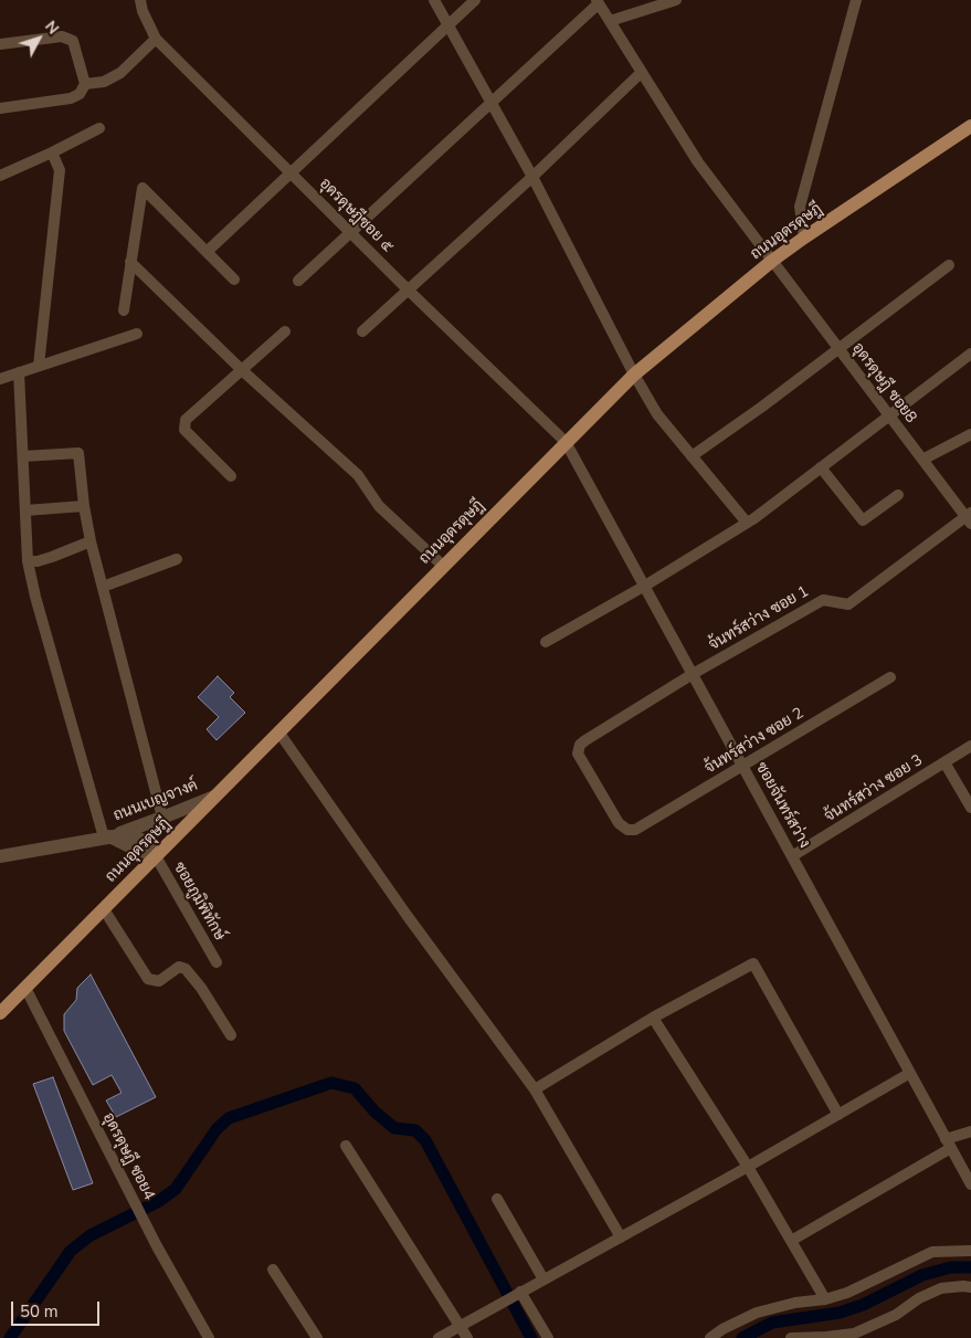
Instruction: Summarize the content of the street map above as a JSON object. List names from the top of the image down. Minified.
{"streets":{"main road":["ถนนอุดรดุษฎี"],"street":["อุดรดุษฎีซอย ๕","อุดรดุษฎี ซอย8","จ้นทร์สว่าง ซอย 1","จ้นทร์สว่าง ซอย 2","จ้นทร์สว่าง ซอย 3","ถนนเบญจางค์","ซอยจันทร์สว่าง","ซอยภูมิพิทักษ์","อุดรดุษฎี ซอย4"]},"crossings":[["อุดรดุษฎีซอย ๕","ถนนอุดรดุษฎี"],["อุดรดุษฎีซอย ๕","ซอยจันทร์สว่าง"],["ถนนอุดรดุษฎี","อุดรดุษฎี ซอย8"],["ถนนอุดรดุษฎี","ถนนเบญจางค์"],["ถนนอุดรดุษฎี","ซอยจันทร์สว่าง"],["ถนนอุดรดุษฎี","ซอยภูมิพิทักษ์"],["ถนนอุดรดุษฎี","อุดรดุษฎี ซอย4"],["อุดรดุษฎี ซอย8","จ้นทร์สว่าง ซอย 1"],["จ้นทร์สว่าง ซอย 1","จ้นทร์สว่าง ซอย 2"],["จ้นทร์สว่าง ซอย 1","ซอยจันทร์สว่าง"],["จ้นทร์สว่าง ซอย 2","ซอยจันทร์สว่าง"],["จ้นทร์สว่าง ซอย 3","ซอยจันทร์สว่าง"],["ถนนเบญจางค์","ซอยภูมิพิทักษ์"]],"scale_bar":"50 m","north":"top right"}
